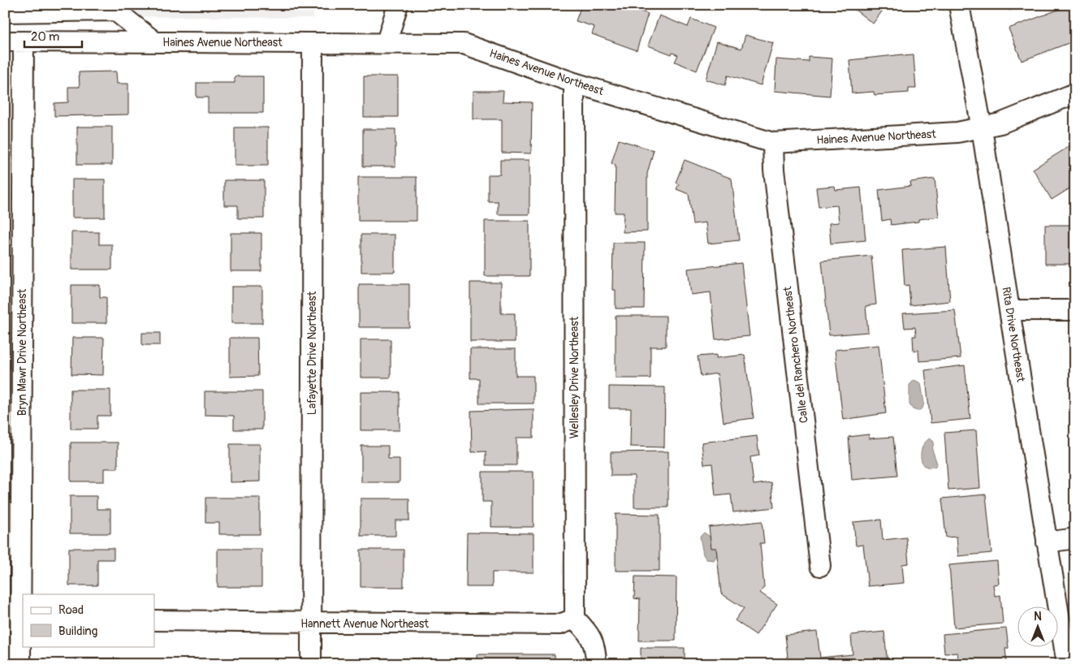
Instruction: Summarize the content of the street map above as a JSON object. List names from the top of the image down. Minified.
{"streets":{"street":["Haines Avenue Northeast","Rita Drive Northeast","Bryn Mawr Drive Northeast","Lafayette Drive Northeast","Calle del Ranchero Northeast","Wellesley Drive Northeast","Hannett Avenue Northeast"]},"crossings":[["Haines Avenue Northeast","Rita Drive Northeast"],["Haines Avenue Northeast","Bryn Mawr Drive Northeast"],["Haines Avenue Northeast","Lafayette Drive Northeast"],["Haines Avenue Northeast","Calle del Ranchero Northeast"],["Haines Avenue Northeast","Wellesley Drive Northeast"],["Lafayette Drive Northeast","Hannett Avenue Northeast"],["Wellesley Drive Northeast","Hannett Avenue Northeast"]],"legend":["Road","Building"],"scale_bar":"20 m","north":"top"}
